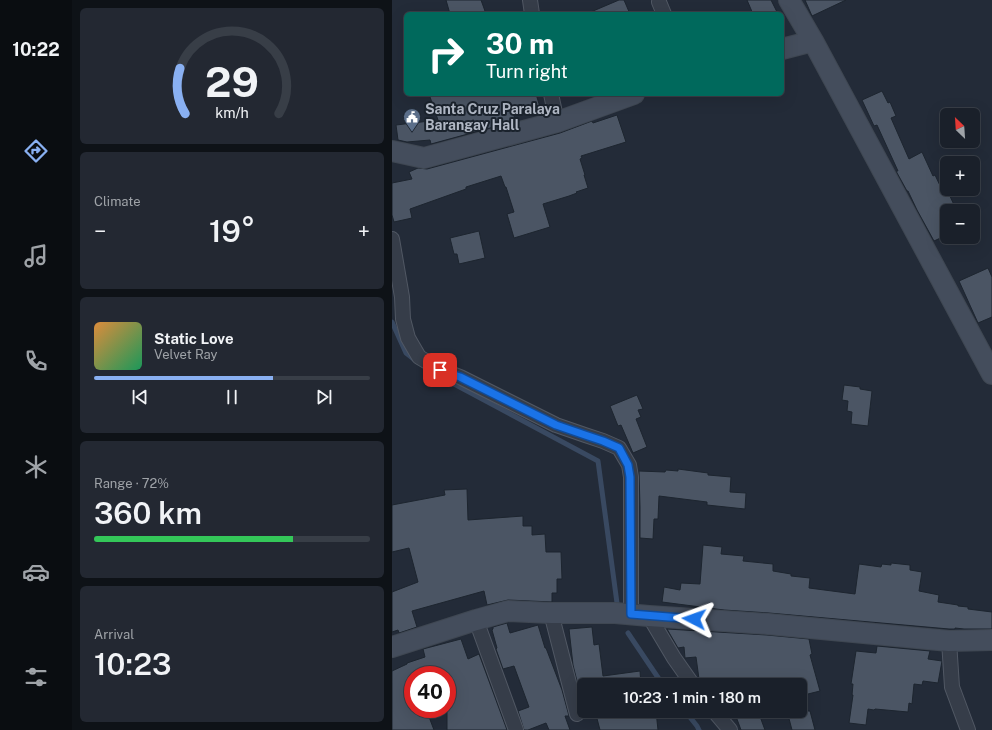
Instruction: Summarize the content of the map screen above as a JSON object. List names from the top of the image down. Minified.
{"places":{"public building":["Santa Cruz Paralaya Barangay Hall"]},"north":"top left","page":{"tabs":"10:22","turn":["30 m","Turn right"],"map_buttons":["+","−"],"tile":["Climate",["Range · 72%","360 km"],["Arrival","10:23"]],"heat":["−","19°","+"],"song":["Static Love","Velvet Ray"],"limit":"40","trip":"10:23 · 1 min · 180 m","gauge":["29","km/h"]}}
